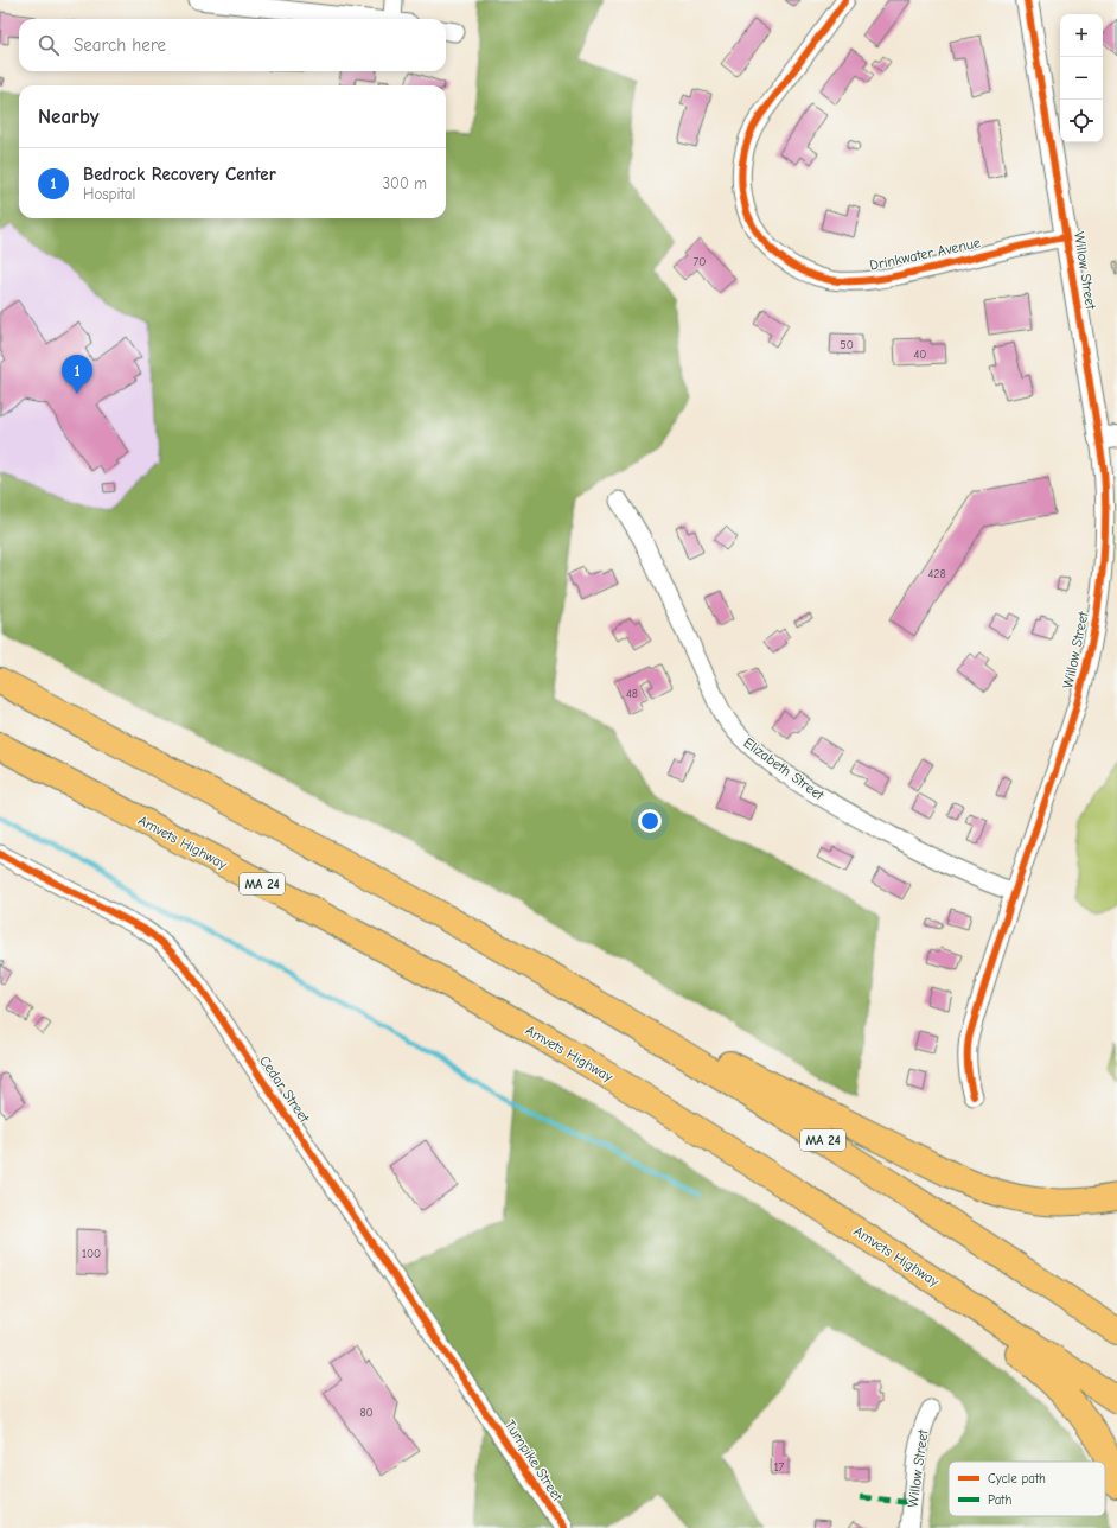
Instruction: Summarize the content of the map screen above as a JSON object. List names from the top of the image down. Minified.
{"streets":{"highway":["Amvets Highway","MA 24"],"street":["Drinkwater Avenue","Willow Street","Elizabeth Street","Cedar Street","Turnpike Street"]},"crossings":[["Drinkwater Avenue","Willow Street"],["Willow Street","Elizabeth Street"],["Cedar Street","Turnpike Street"]],"house_numbers":["70","50","40","428","48","100","80","17"],"legend":["Cycle path","Path"],"page":{"map_buttons":["+","−"],"search":"Search here","heading":"Nearby","list":[{"mark":"1","name":"Bedrock Recovery Center","note":"Hospital","value":"300 m"}],"pins":"1"}}
